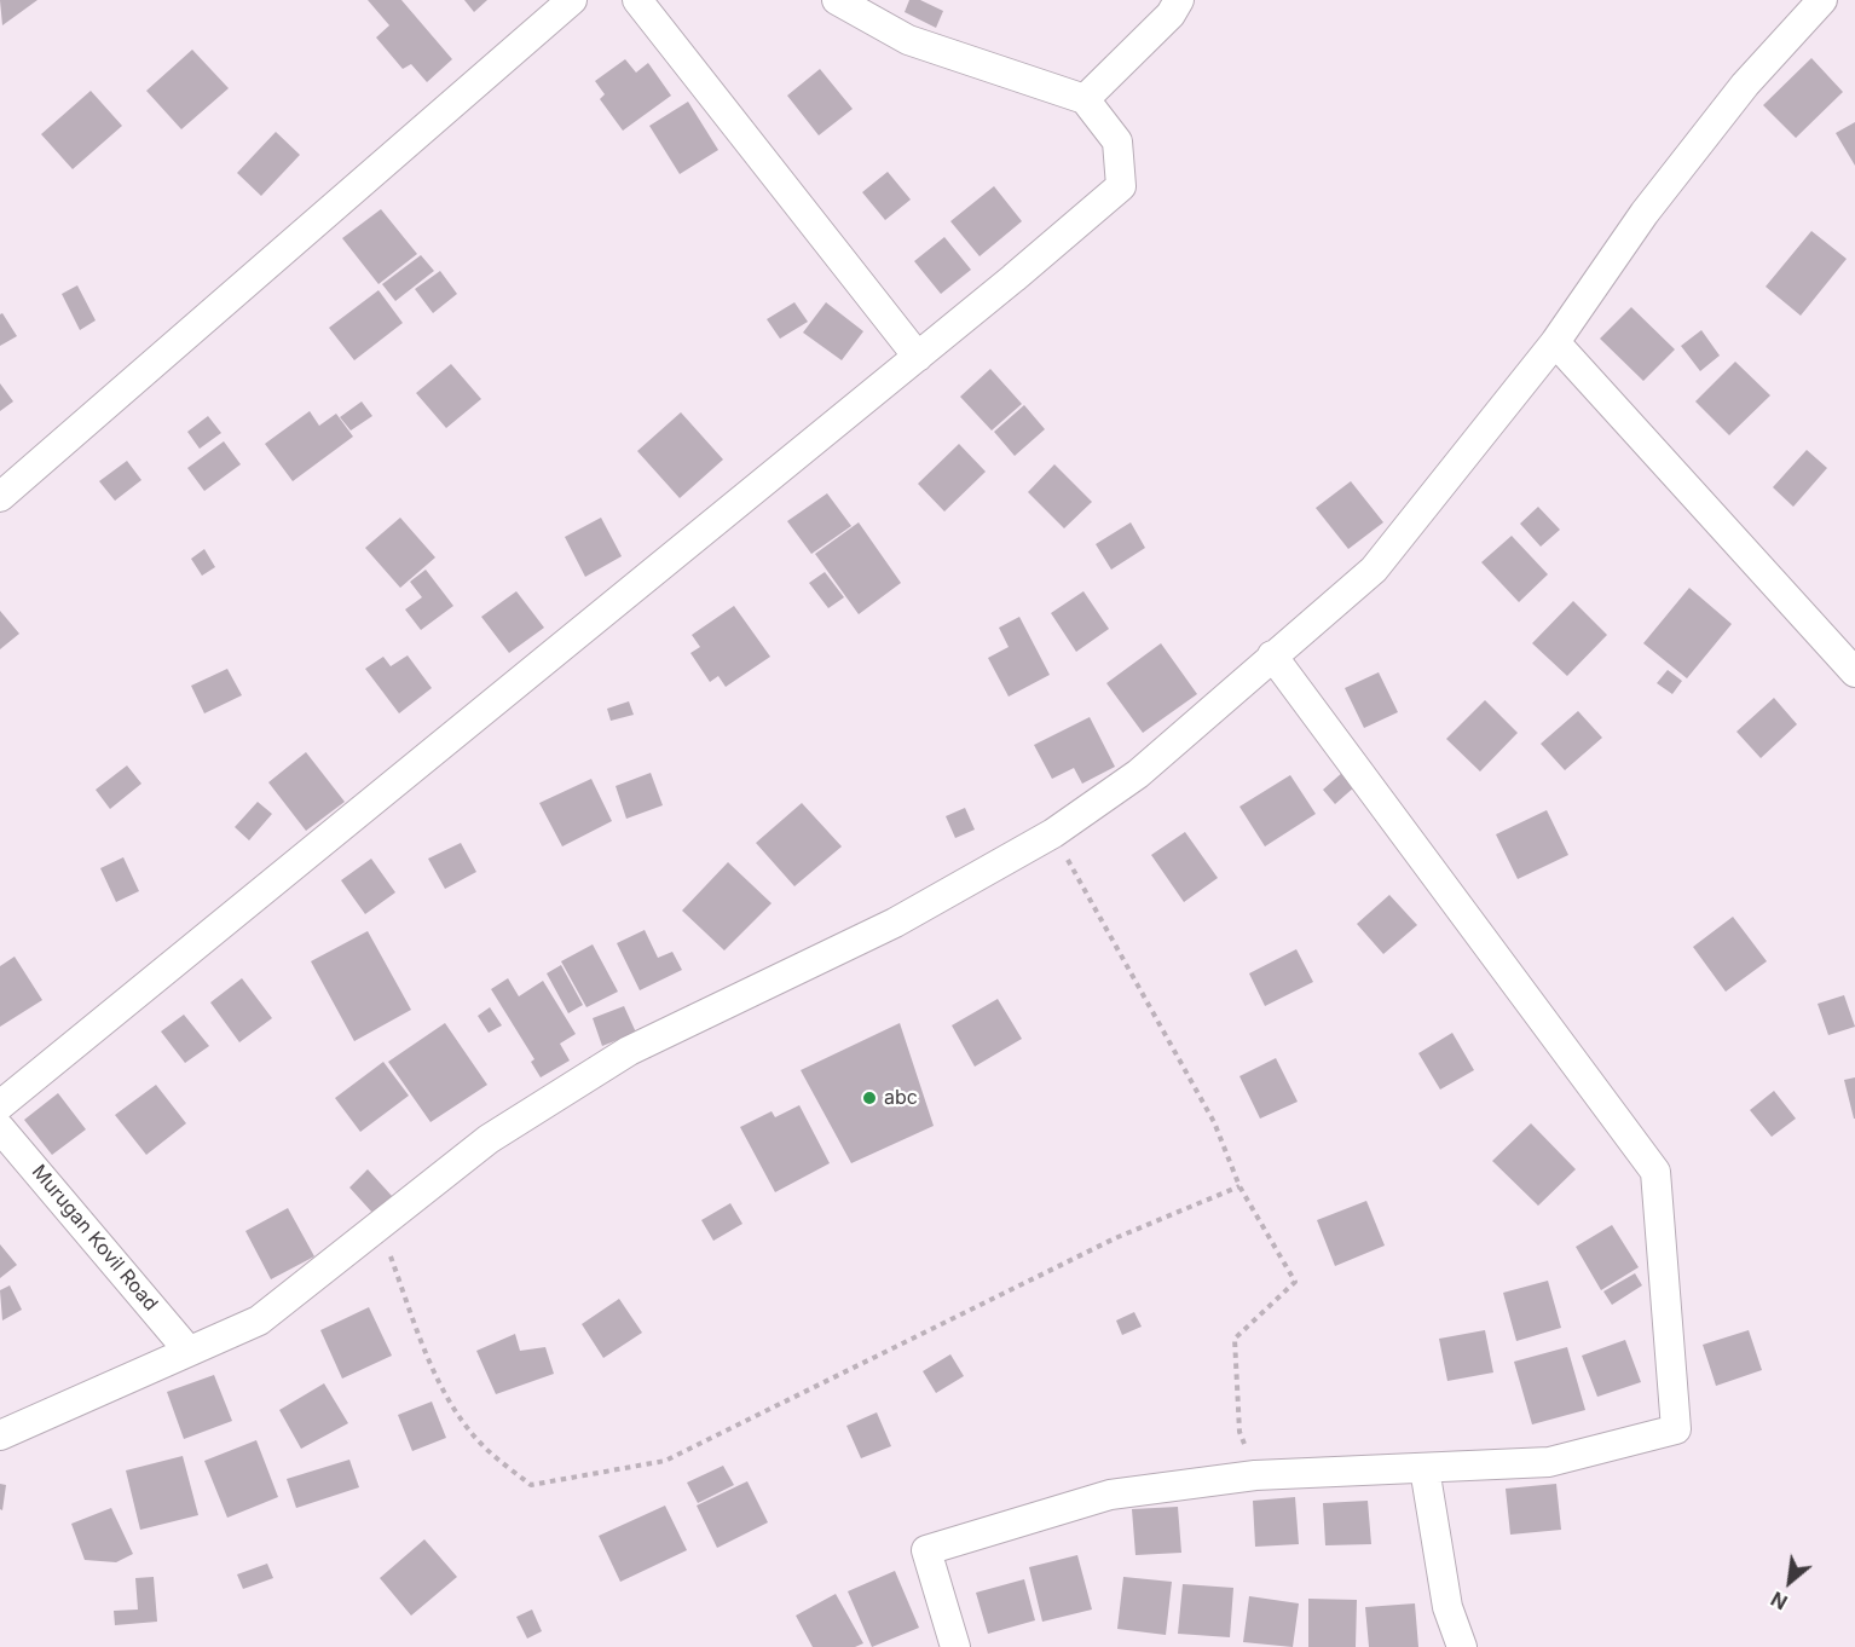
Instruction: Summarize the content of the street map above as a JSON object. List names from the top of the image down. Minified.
{"streets":{"street":["Murugan Kovil Road"]},"places":["abc"],"north":"bottom left"}
